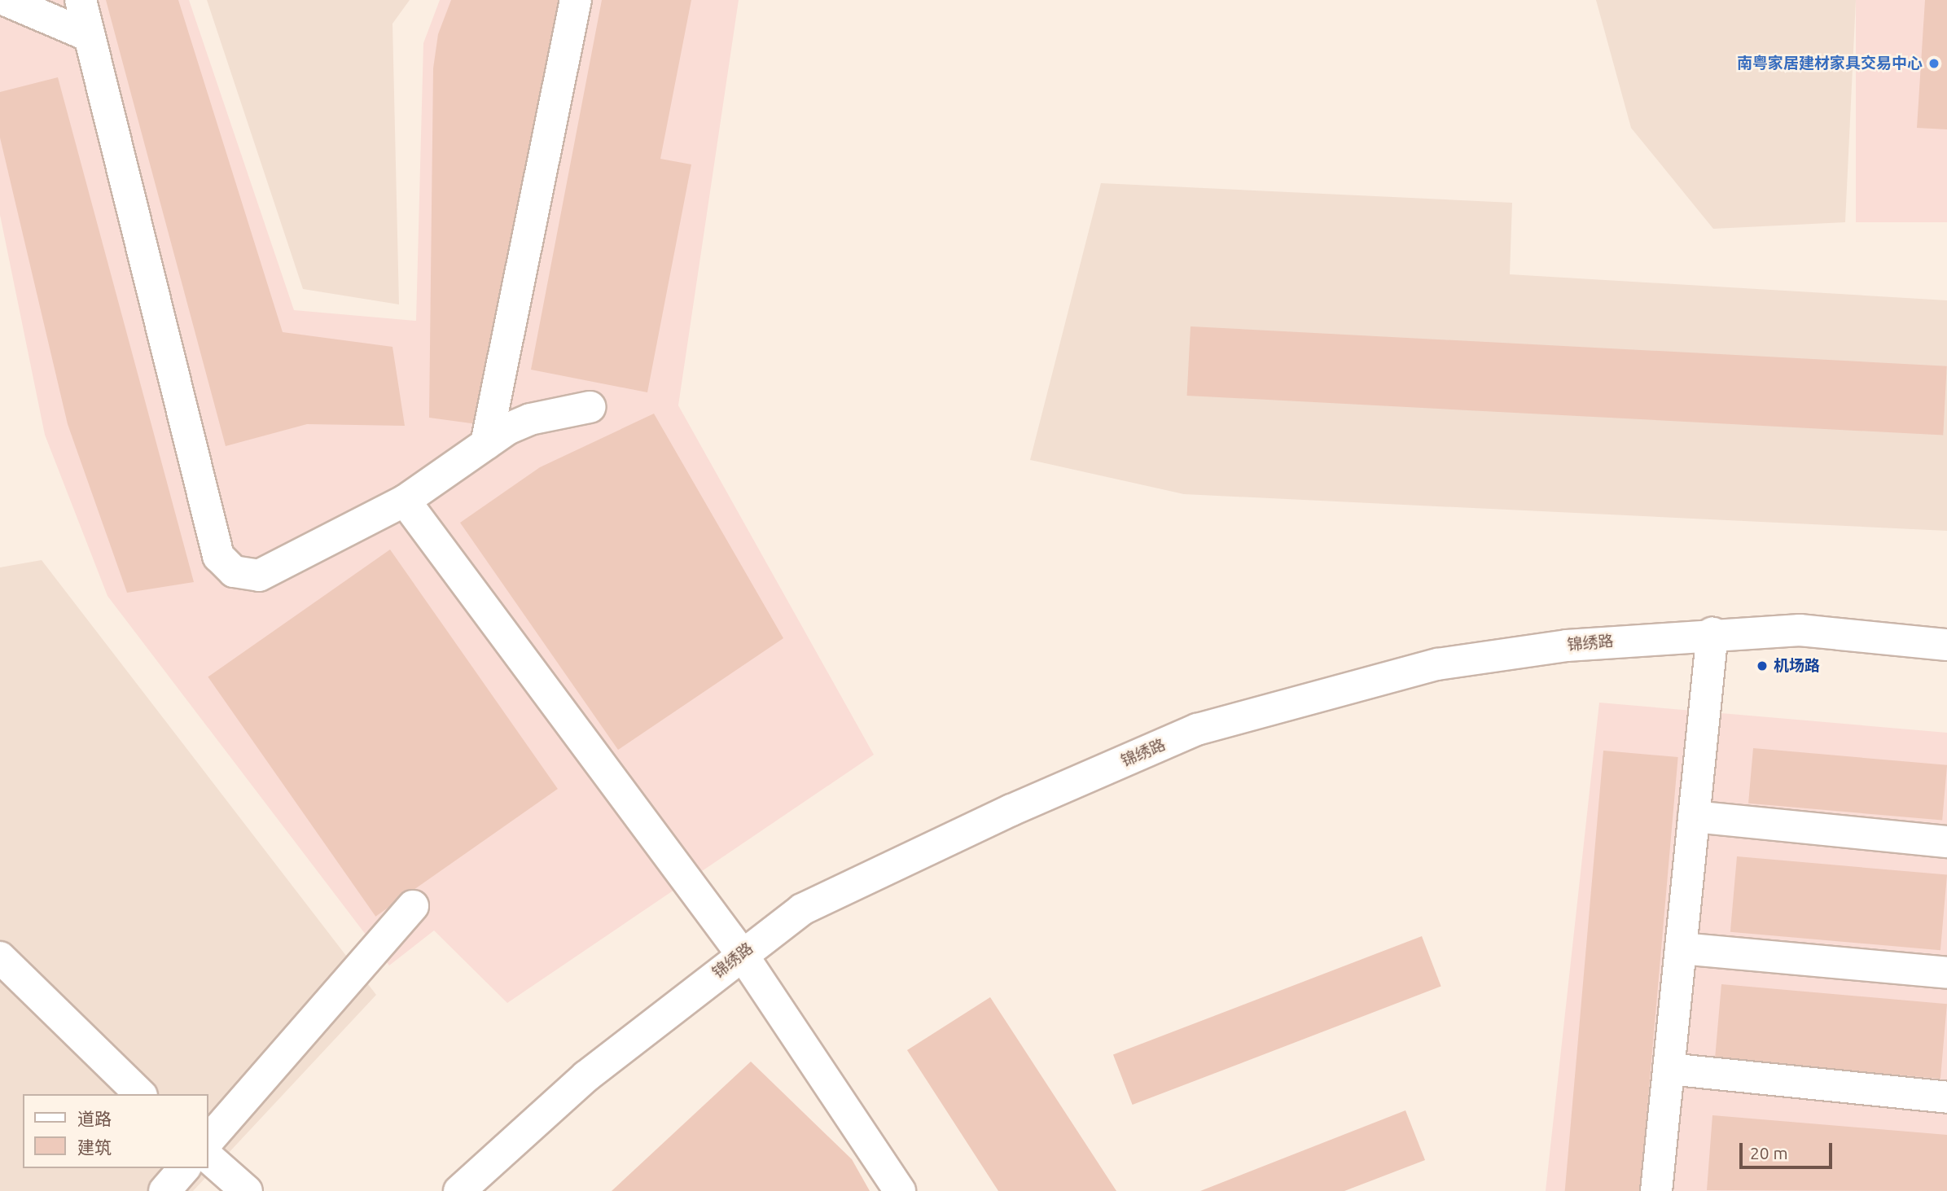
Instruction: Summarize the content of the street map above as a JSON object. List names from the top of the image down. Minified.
{"streets":{"street":["锦绣路"]},"places":["南粤家居建材家具交易中心","机场路"],"legend":["道路","建筑"],"scale_bar":"20 m"}
